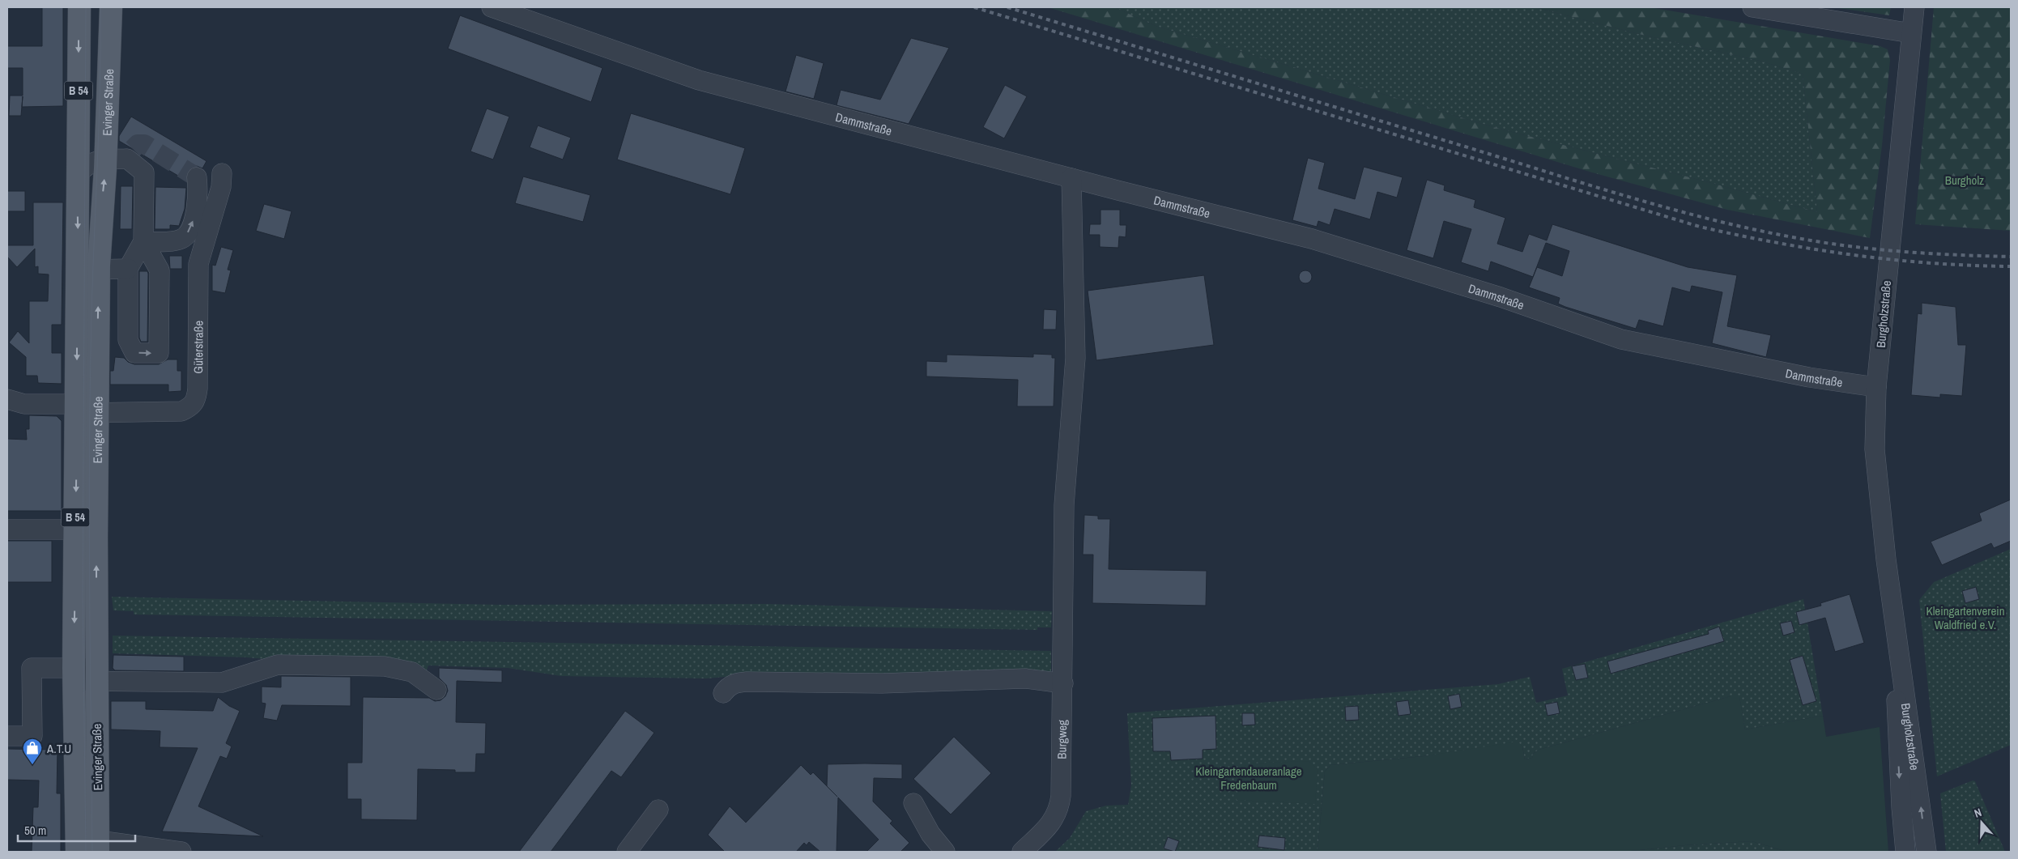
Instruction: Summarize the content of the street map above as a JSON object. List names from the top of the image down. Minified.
{"streets":{"main road":["B 54","Evinger Straße"],"street":["Dammstraße","Burgholzstraße","Güterstraße","Burgweg"]},"crossings":[["Evinger Straße","Güterstraße"],["Dammstraße","Burgholzstraße"],["Dammstraße","Burgweg"]],"parks":["Burgholz","Kleingartenverein Waldfried e.V.","Kleingartendaueranlage Fredenbaum"],"places":{"shop":["A.T.U"]},"scale_bar":"50 m","north":"top"}
